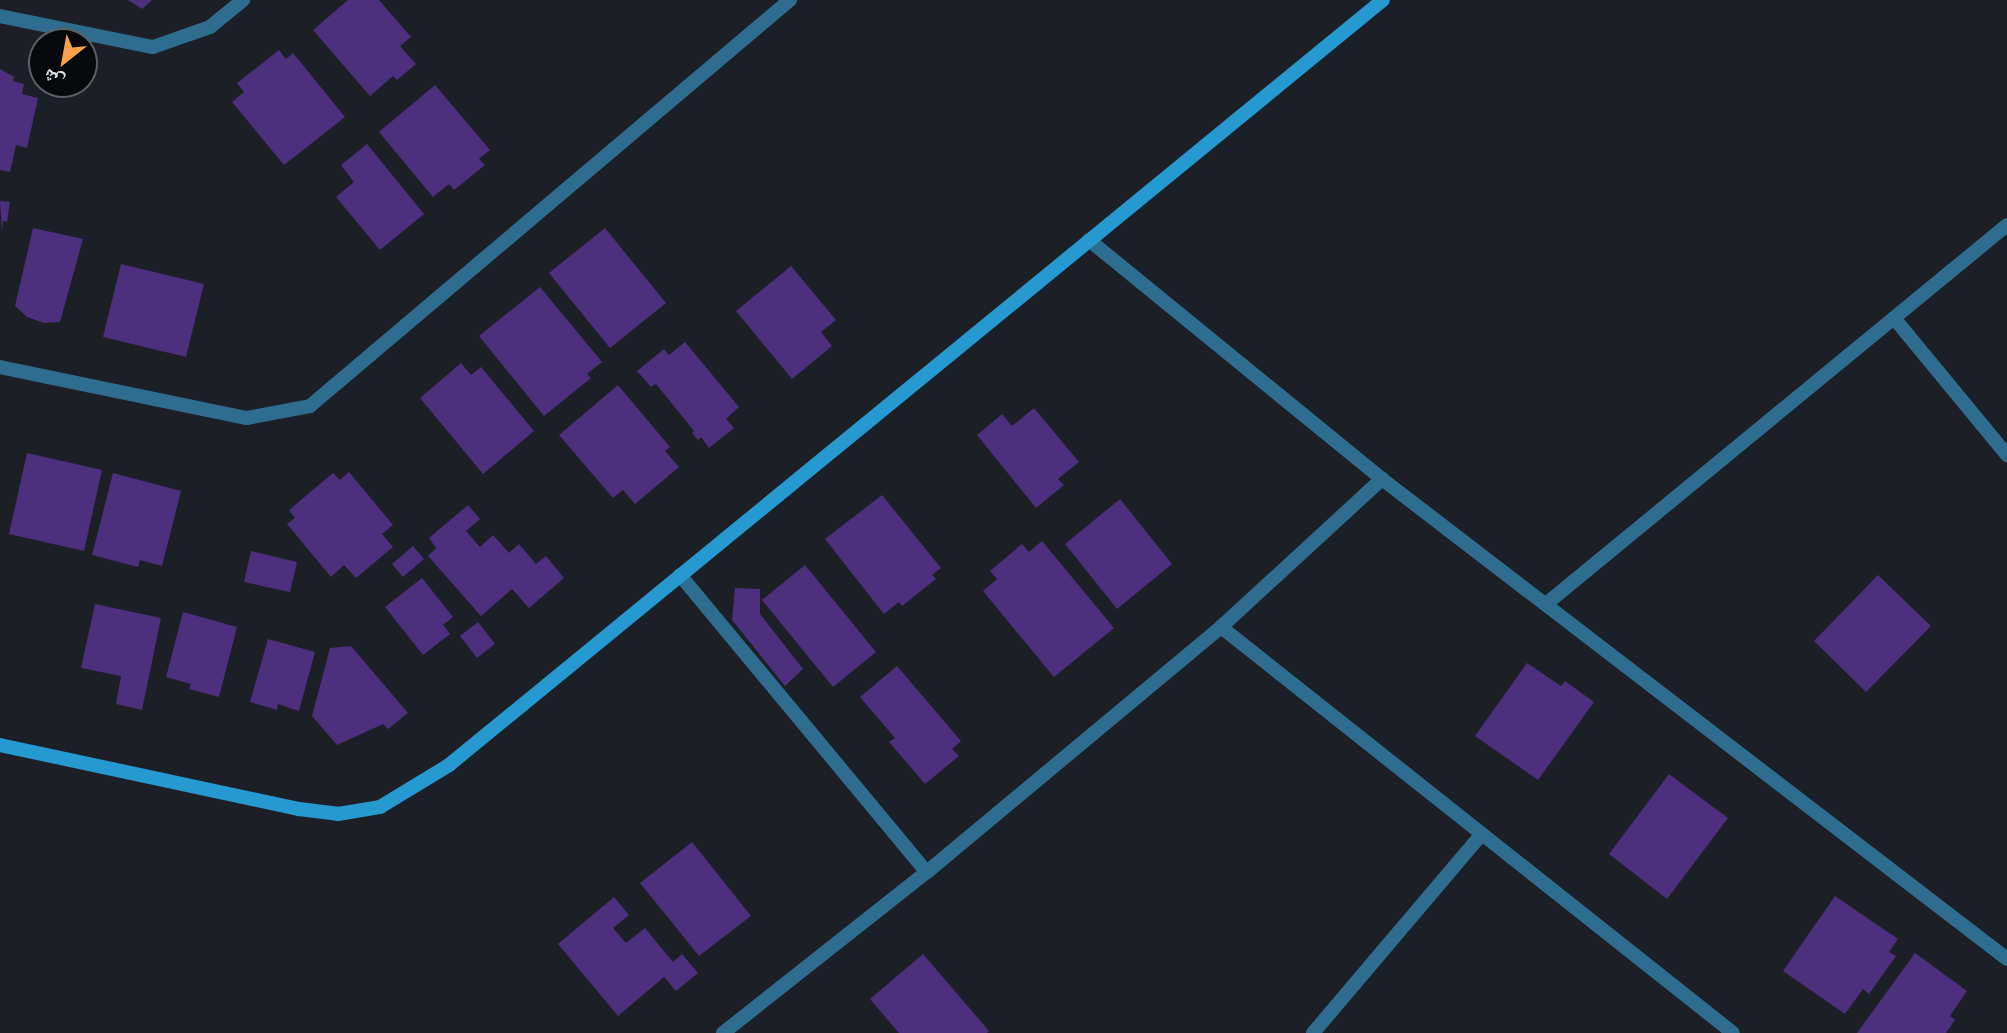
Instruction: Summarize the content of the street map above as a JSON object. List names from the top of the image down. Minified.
{"north":"bottom left"}
